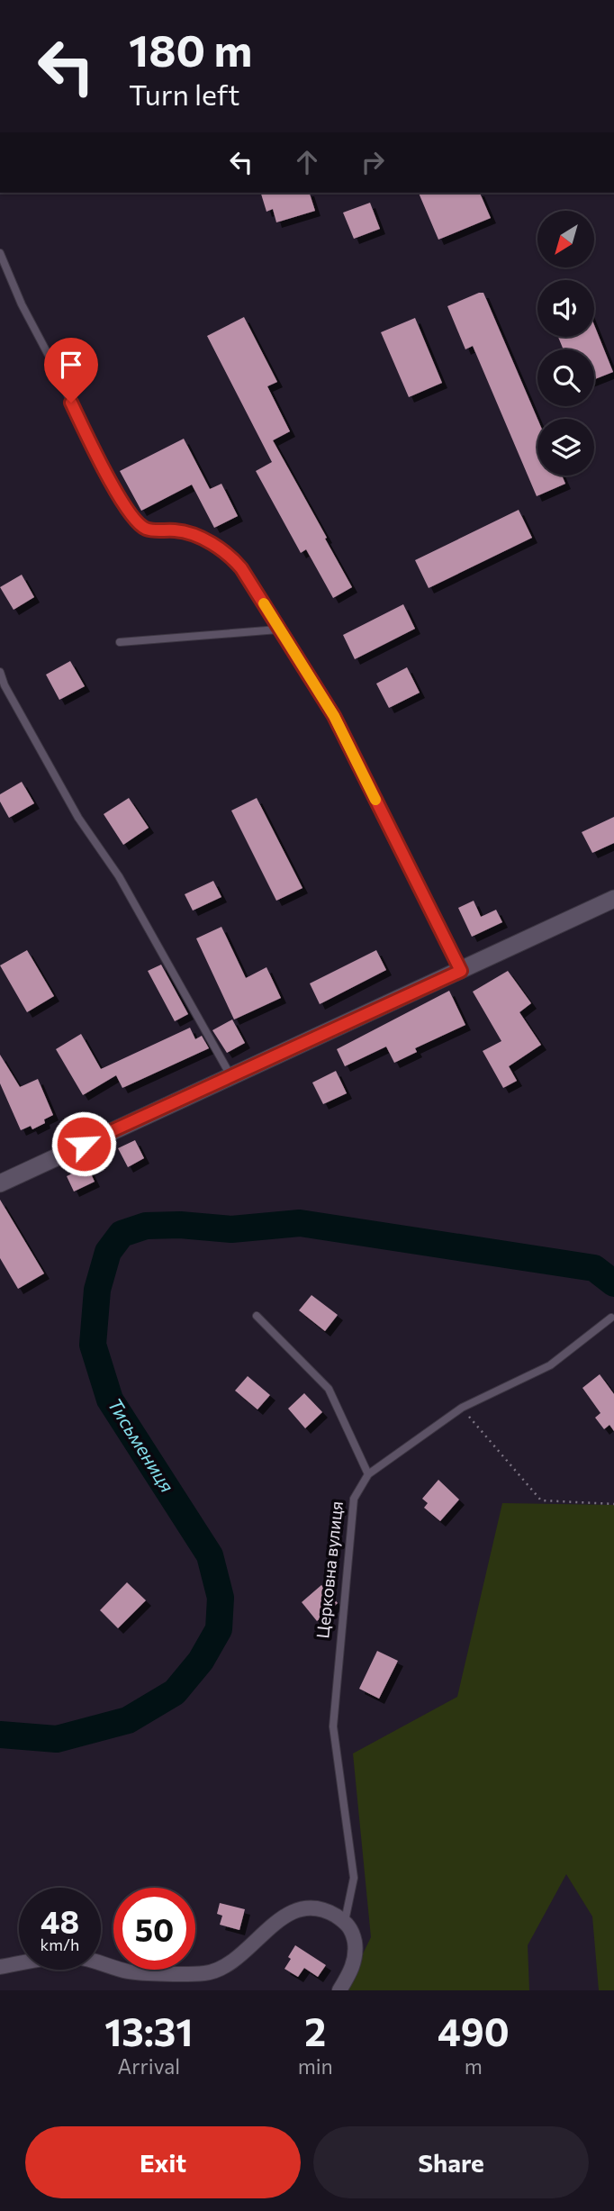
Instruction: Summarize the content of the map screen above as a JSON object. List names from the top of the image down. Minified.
{"streets":{"lane":["Церковна вулиця"]},"water":["Тисьмениця"],"north":"bottom left","page":{"turn":["180 m","Turn left"],"speed":"48 km/h","limit":"50","eta":["13:31","Arrival","2","min","490","m"],"buttons":["Exit","Share"]}}
